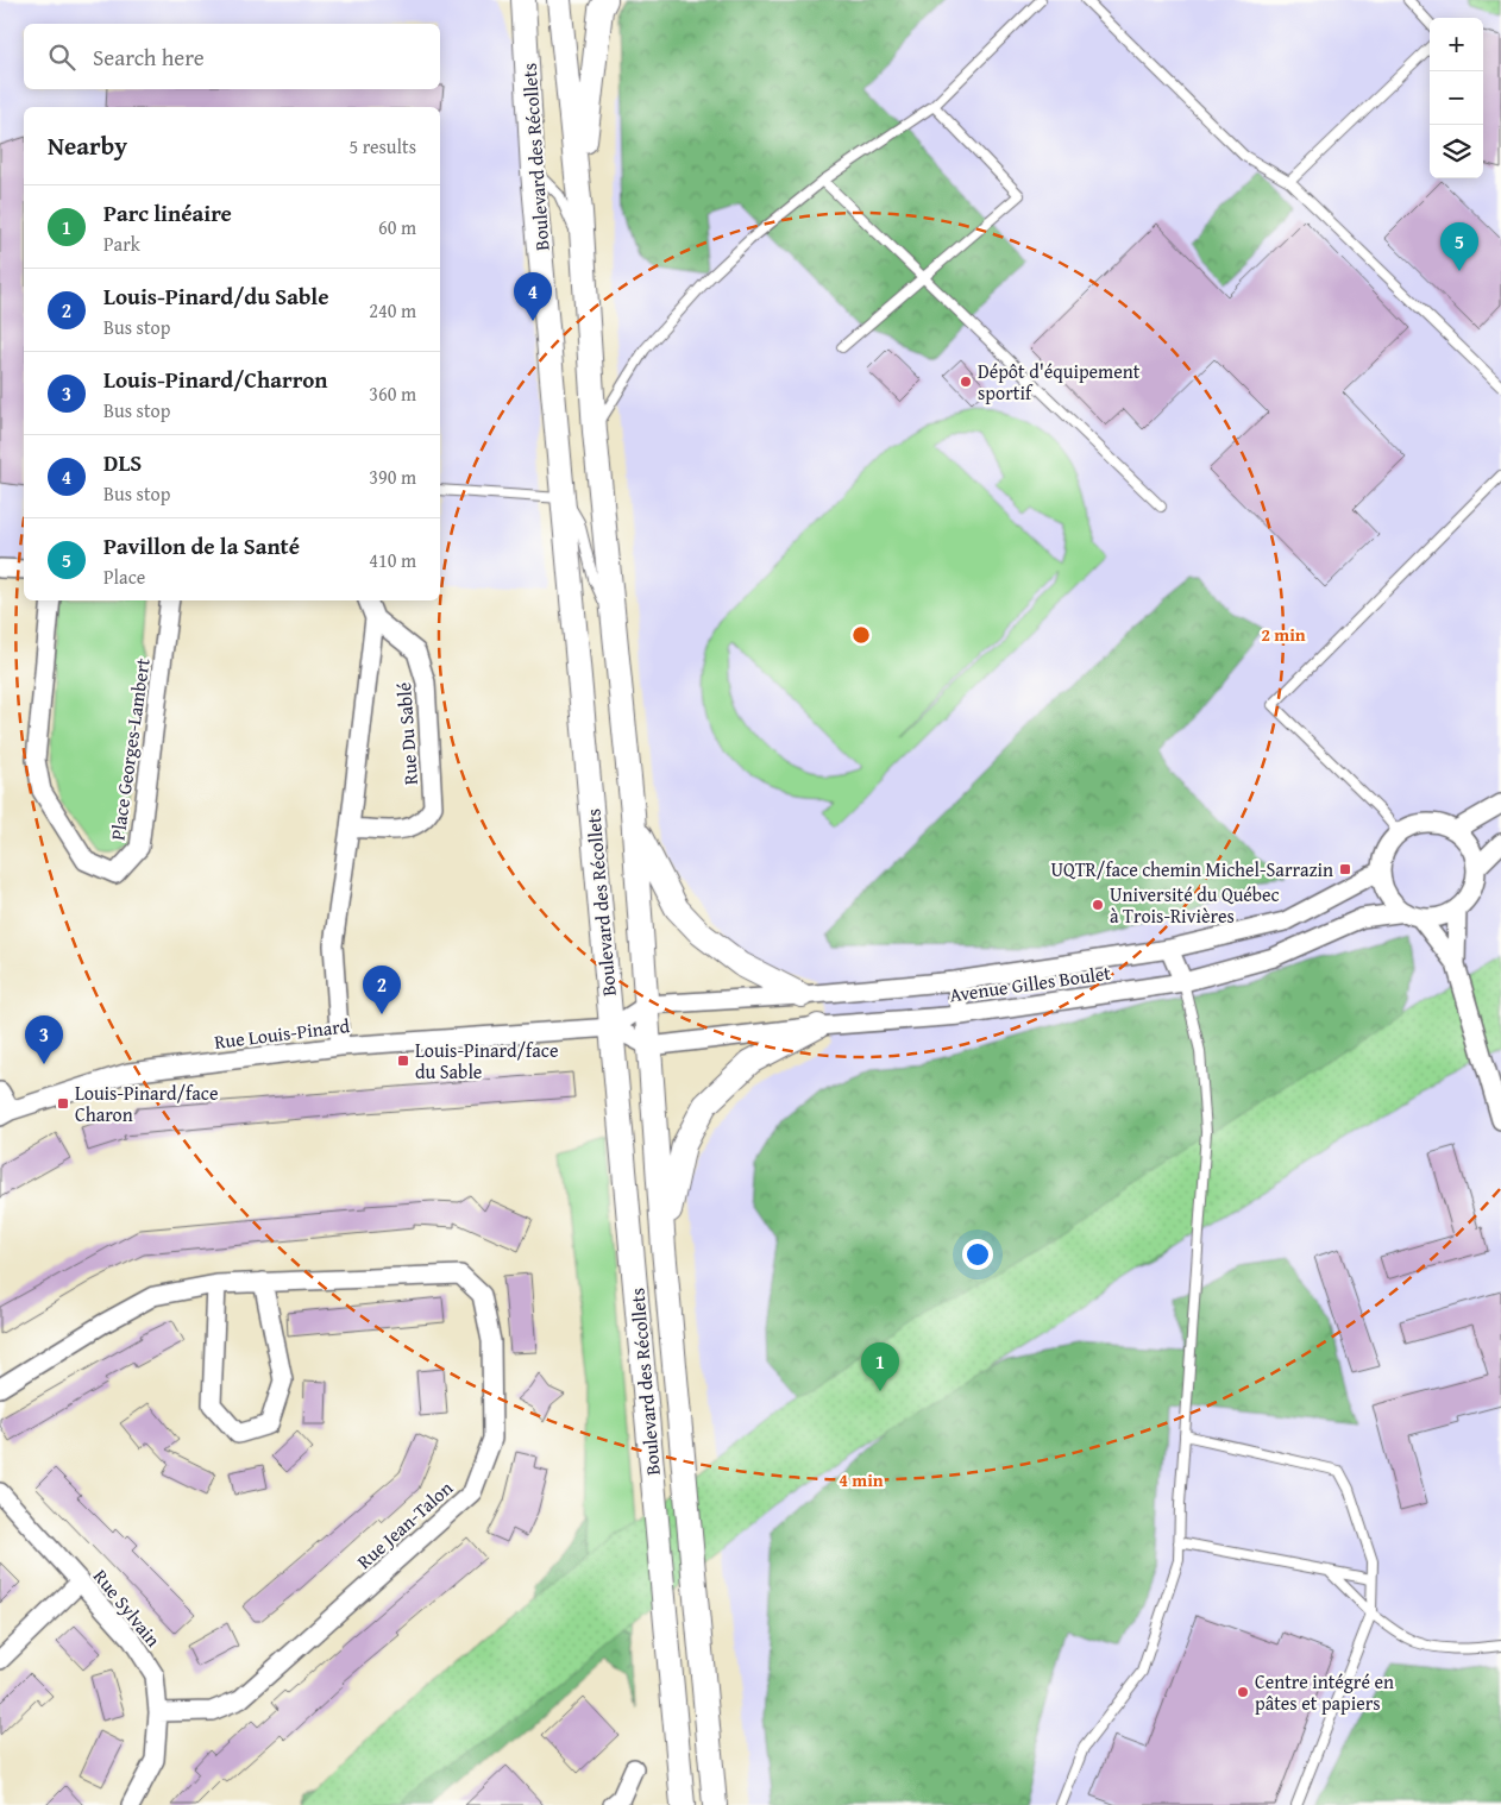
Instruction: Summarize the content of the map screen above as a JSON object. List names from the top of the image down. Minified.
{"streets":{"main road":["Boulevard des Récollets"],"street":["Rue Du Sablé","Place Georges-Lambert","Avenue Gilles Boulet","Rue Louis-Pinard","Rue Jean-Talon","Rue Sylvain"]},"crossings":[["Boulevard des Récollets","Avenue Gilles Boulet"],["Boulevard des Récollets","Rue Louis-Pinard"],["Rue Du Sablé","Rue Louis-Pinard"],["Avenue Gilles Boulet","Rue Louis-Pinard"],["Rue Jean-Talon","Rue Sylvain"]],"places":{"other":["Dépôt d'équipement sportif","Université du Québec à Trois-Rivières","Centre intégré en pâtes et papiers"],"transit":["UQTR/face chemin Michel-Sarrazin","Louis-Pinard/face du Sable","Louis-Pinard/face Charon"]},"page":{"map_buttons":["+","−"],"search":"Search here","heading":["Nearby","5 results"],"list":[{"mark":"1","name":"Parc linéaire","note":"Park","value":"60 m"},{"mark":"2","name":"Louis-Pinard/du Sable","note":"Bus stop","value":"240 m"},{"mark":"3","name":"Louis-Pinard/Charron","note":"Bus stop","value":"360 m"},{"mark":"4","name":"DLS","note":"Bus stop","value":"390 m"},{"mark":"5","name":"Pavillon de la Santé","note":"Place","value":"410 m"}],"pins":["5","4","2","3","1"]},"rings":["2 min","4 min"]}
